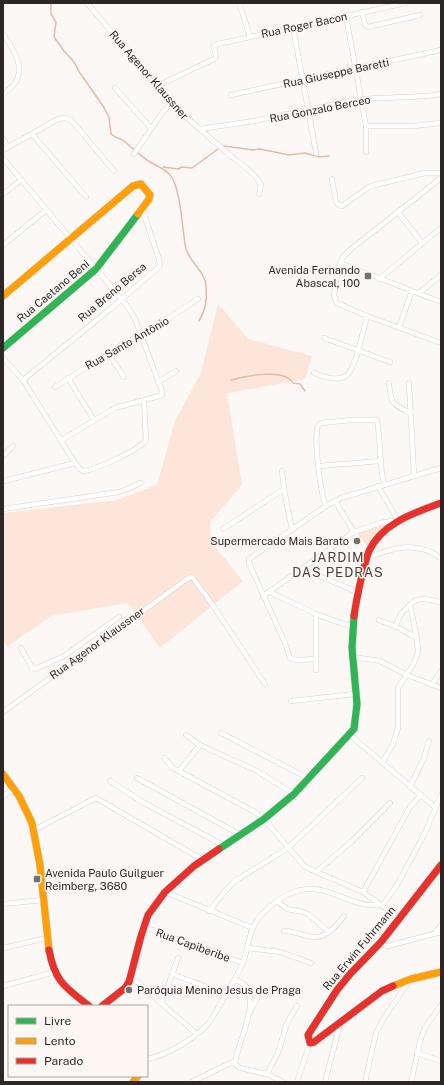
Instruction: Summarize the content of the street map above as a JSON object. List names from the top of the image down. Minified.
{"streets":{"main road":["Rua Caetano Beni","Rua Erwin Fuhrmann"],"street":["Rua Roger Bacon","Rua Giuseppe Baretti","Rua Agenor Klaussner","Rua Gonzalo Berceo","Rua Breno Bersa","Rua Santo Antônio","Rua Capiberibe"]},"crossings":[["Rua Roger Bacon","Rua Agenor Klaussner"],["Rua Agenor Klaussner","Rua Gonzalo Berceo"],["Rua Caetano Beni","Rua Breno Bersa"]],"districts":["JARDIM DAS PEDRAS"],"places":{"transit":["Avenida Fernando Abascal, 100","Avenida Paulo Guilguer Reimberg, 3680"],"other":["Supermercado Mais Barato","Paróquia Menino Jesus de Praga"]},"legend":["Livre","Lento","Parado"]}
